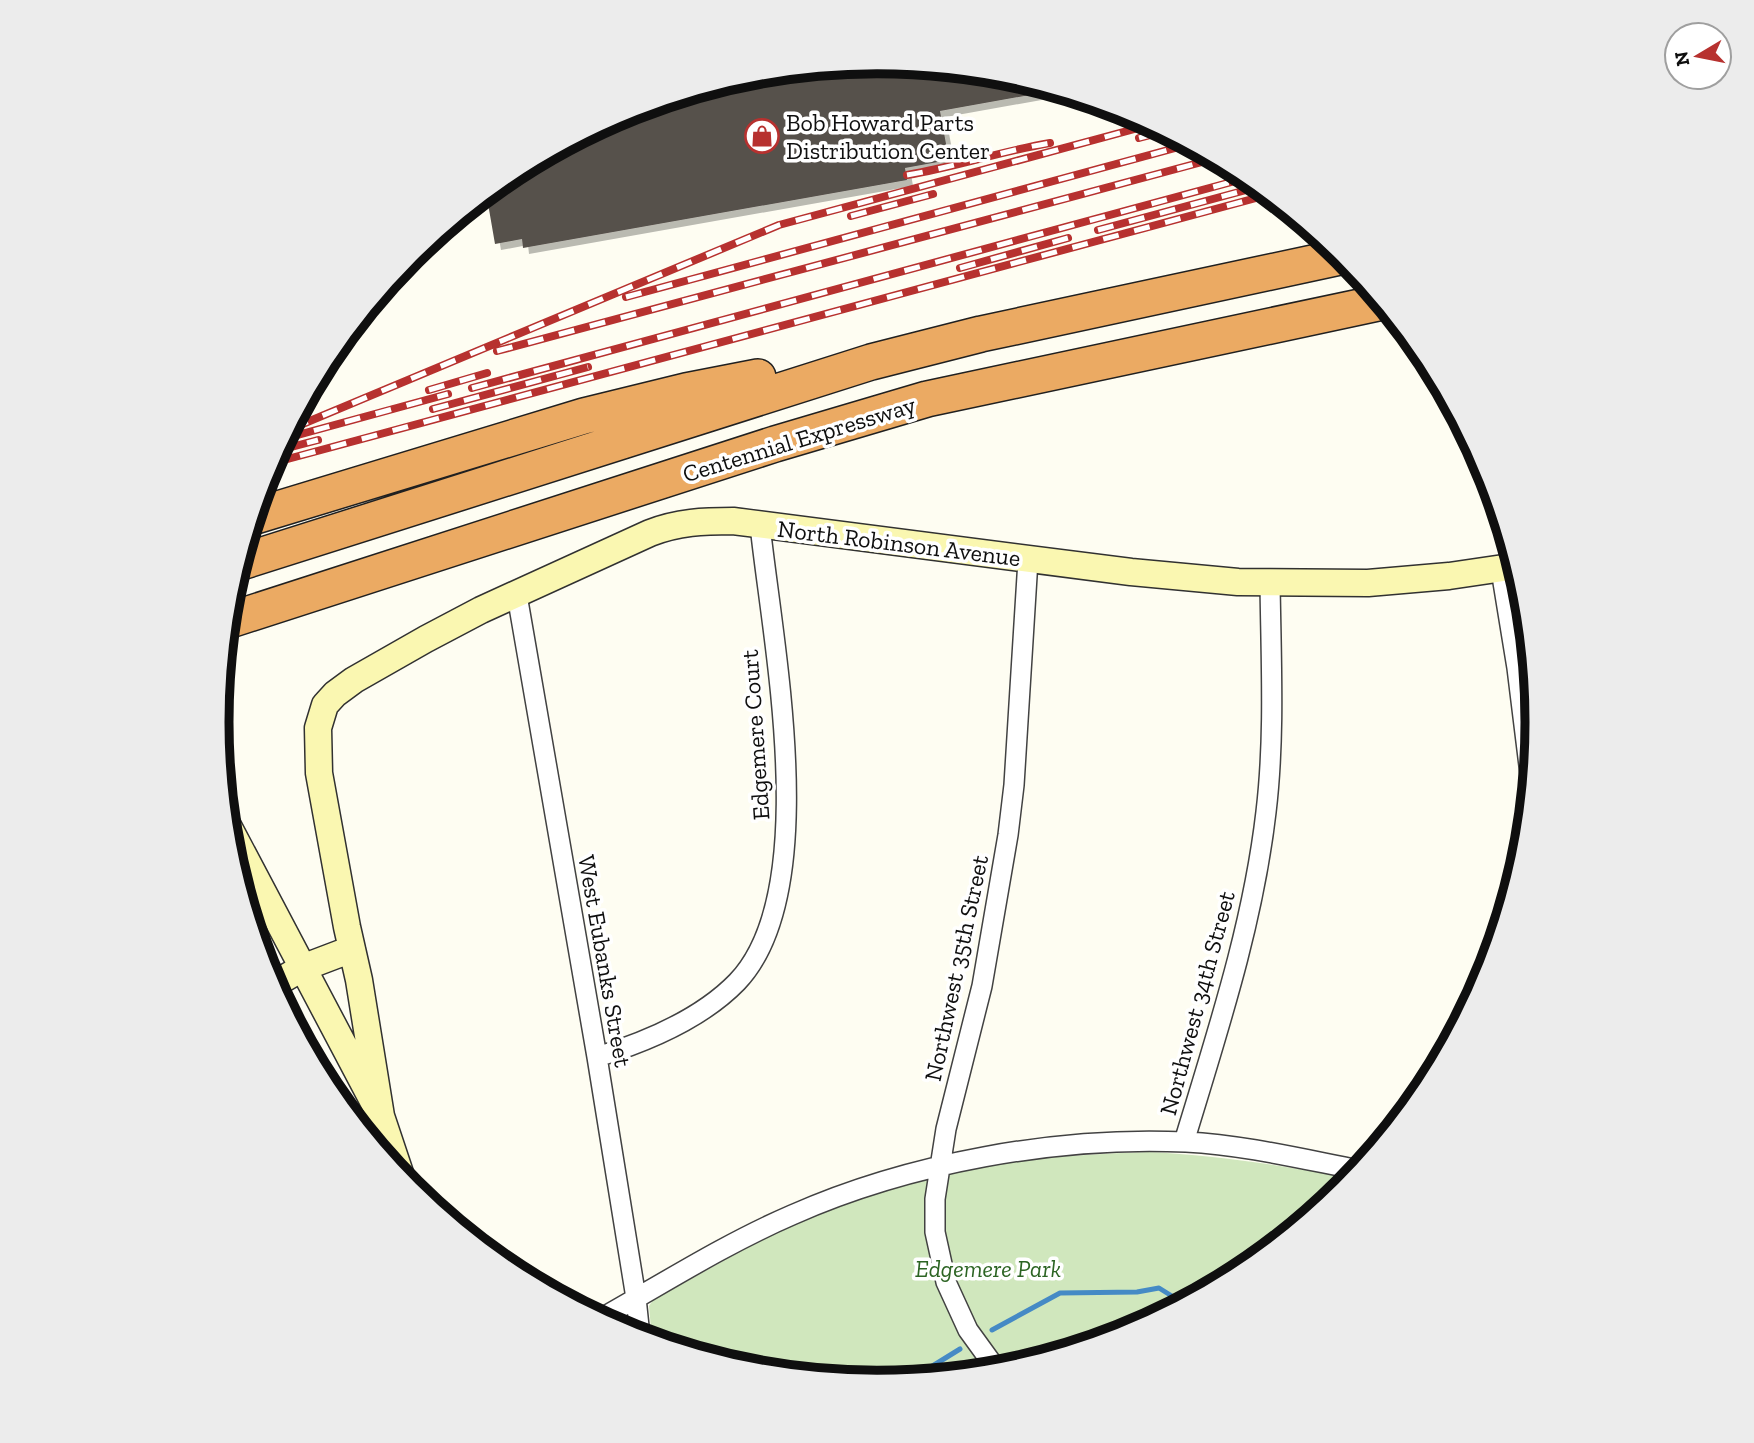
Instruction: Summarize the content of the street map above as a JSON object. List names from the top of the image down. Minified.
{"streets":{"highway":["Centennial Expressway"],"street":["North Robinson Avenue","Edgemere Court","West Eubanks Street","Northwest 35th Street","Northwest 34th Street"]},"crossings":[["North Robinson Avenue","Edgemere Court"],["North Robinson Avenue","West Eubanks Street"],["North Robinson Avenue","Northwest 35th Street"],["North Robinson Avenue","Northwest 34th Street"],["Edgemere Court","West Eubanks Street"]],"parks":["Edgemere Park"],"places":{"shop":["Bob Howard Parts Distribution Center"]},"north":"left"}
